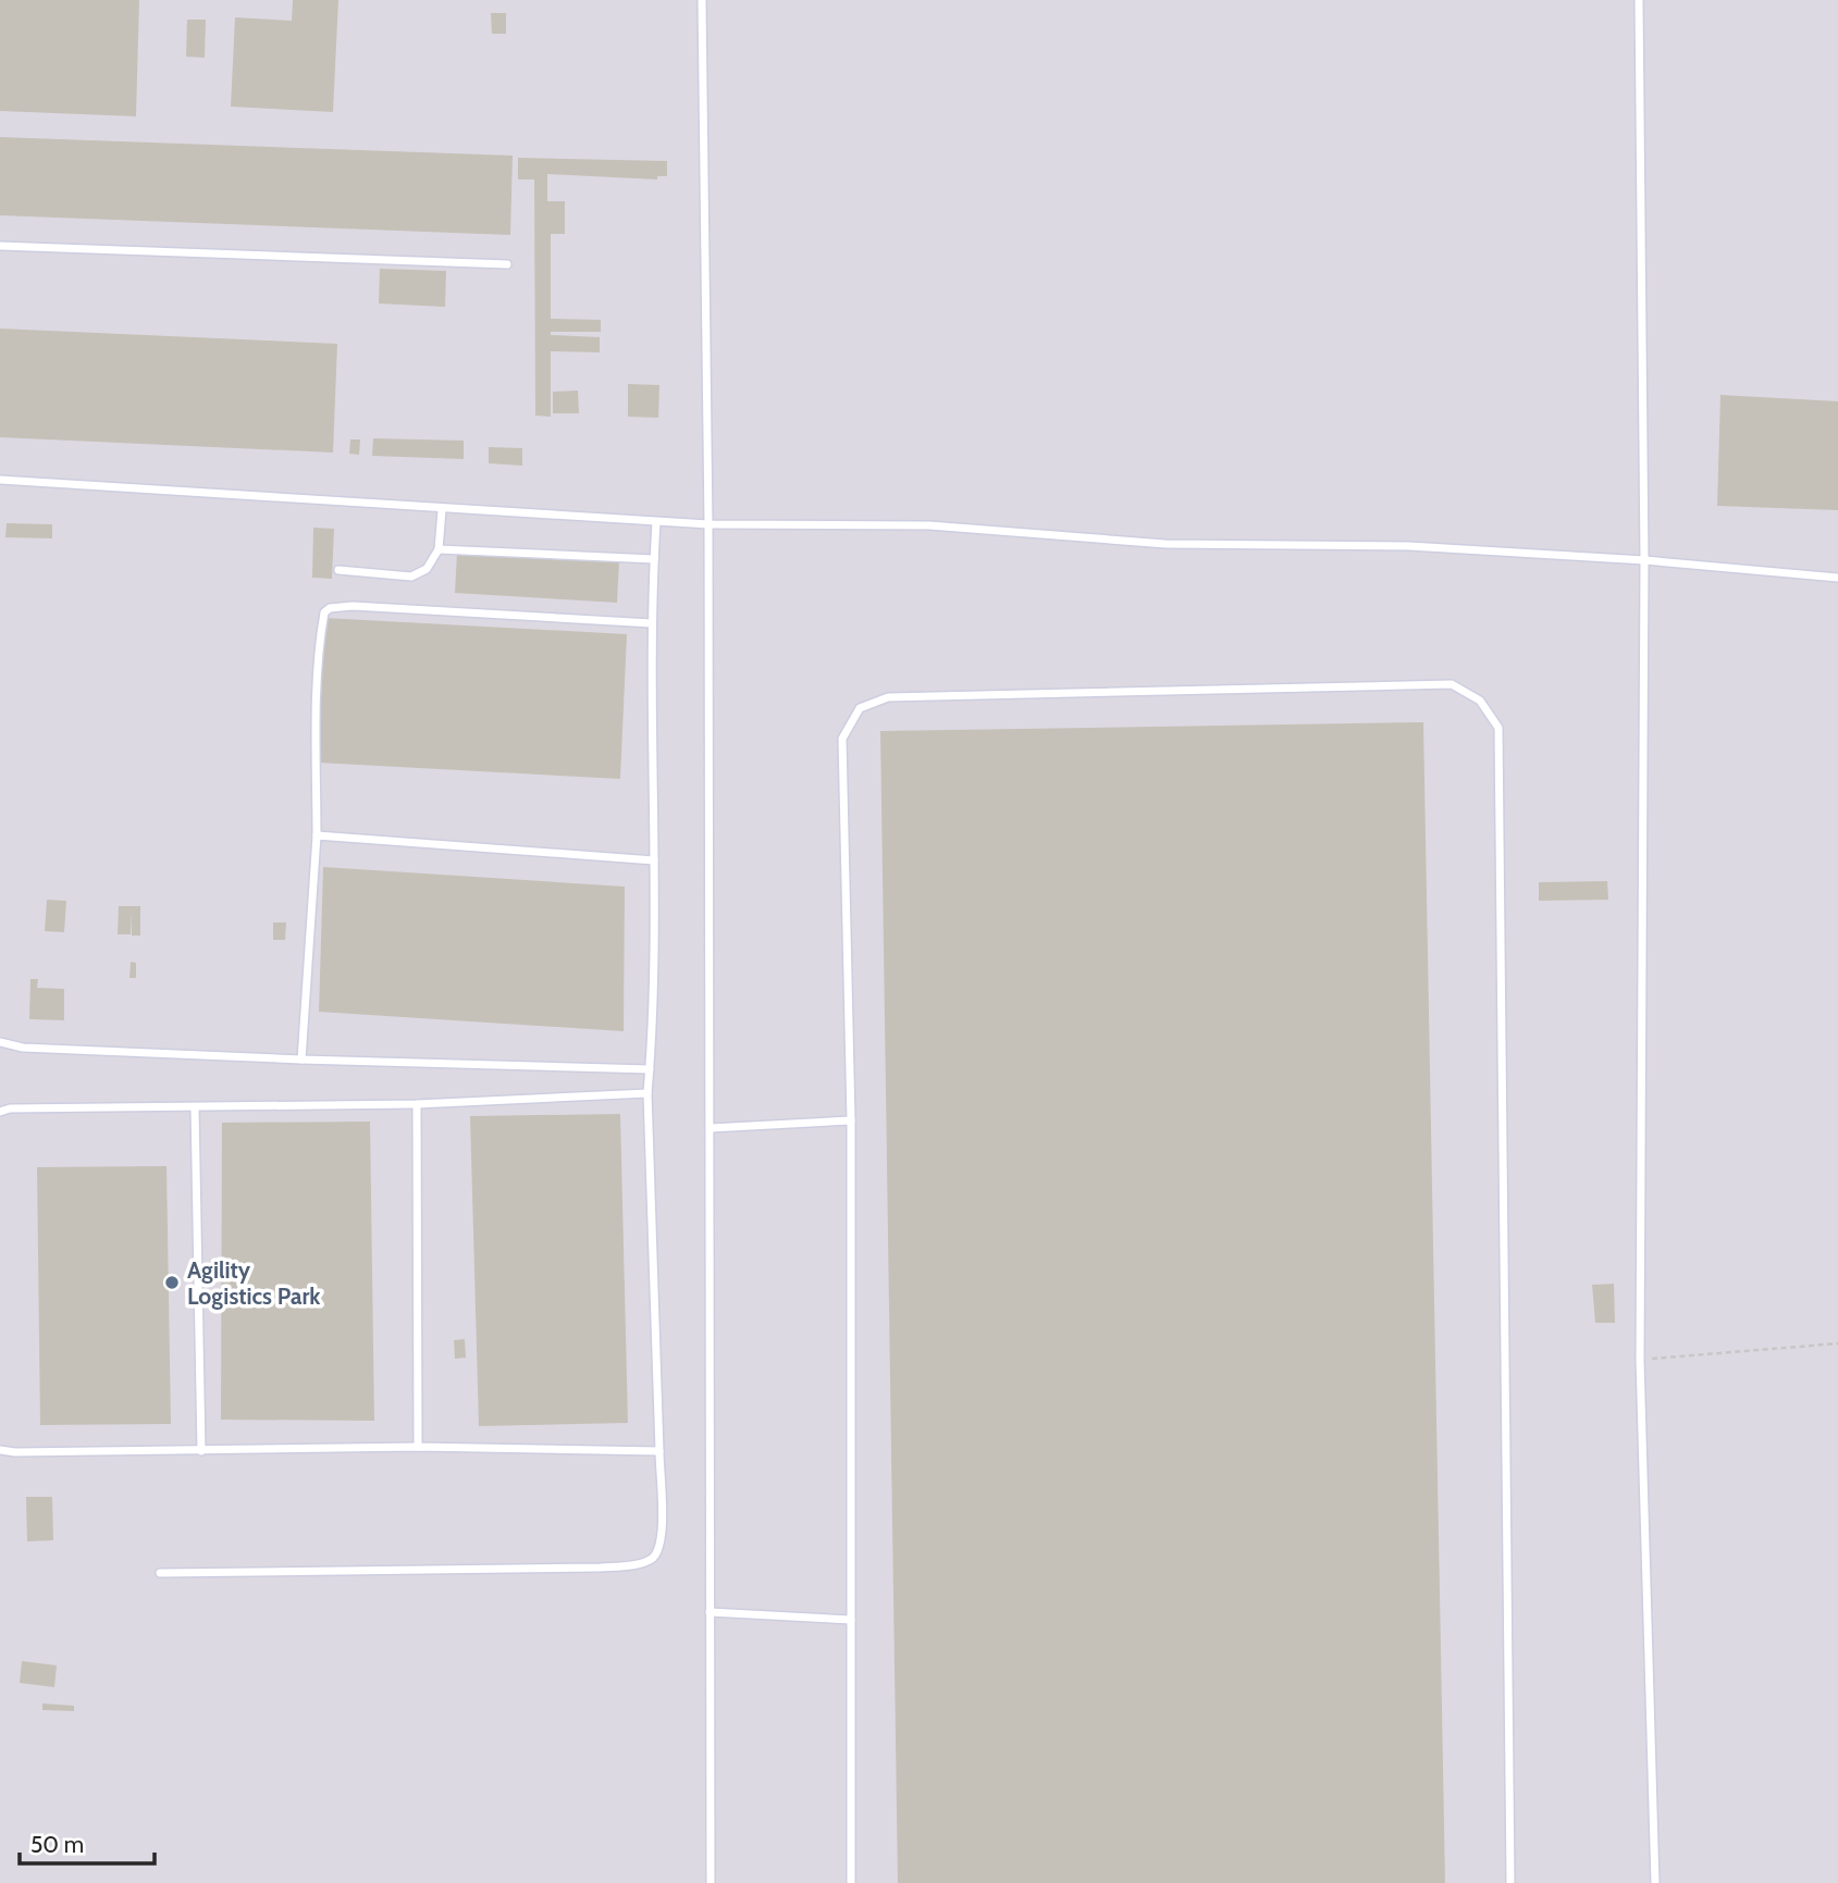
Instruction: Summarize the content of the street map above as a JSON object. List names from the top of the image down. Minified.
{"places":["Agility Logistics Park"],"scale_bar":"50 m"}
